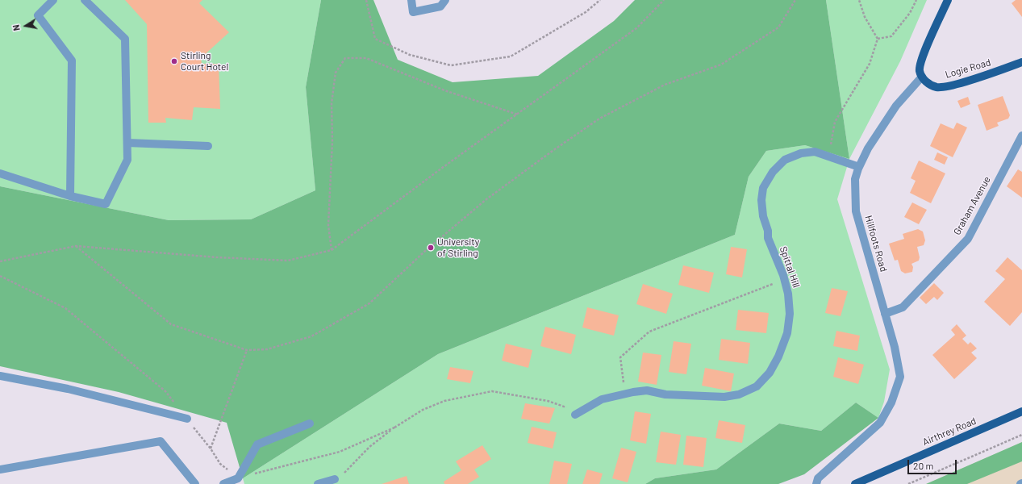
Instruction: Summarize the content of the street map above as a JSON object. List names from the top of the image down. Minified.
{"streets":{"main road":["Logie Road","Airthrey Road"],"street":["Graham Avenue","Hillfoots Road","Spittal Hill"]},"crossings":[["Logie Road","Hillfoots Road"],["Graham Avenue","Hillfoots Road"],["Hillfoots Road","Spittal Hill"]],"places":["Stirling Court Hotel","University of Stirling"],"scale_bar":"20 m","north":"left"}
